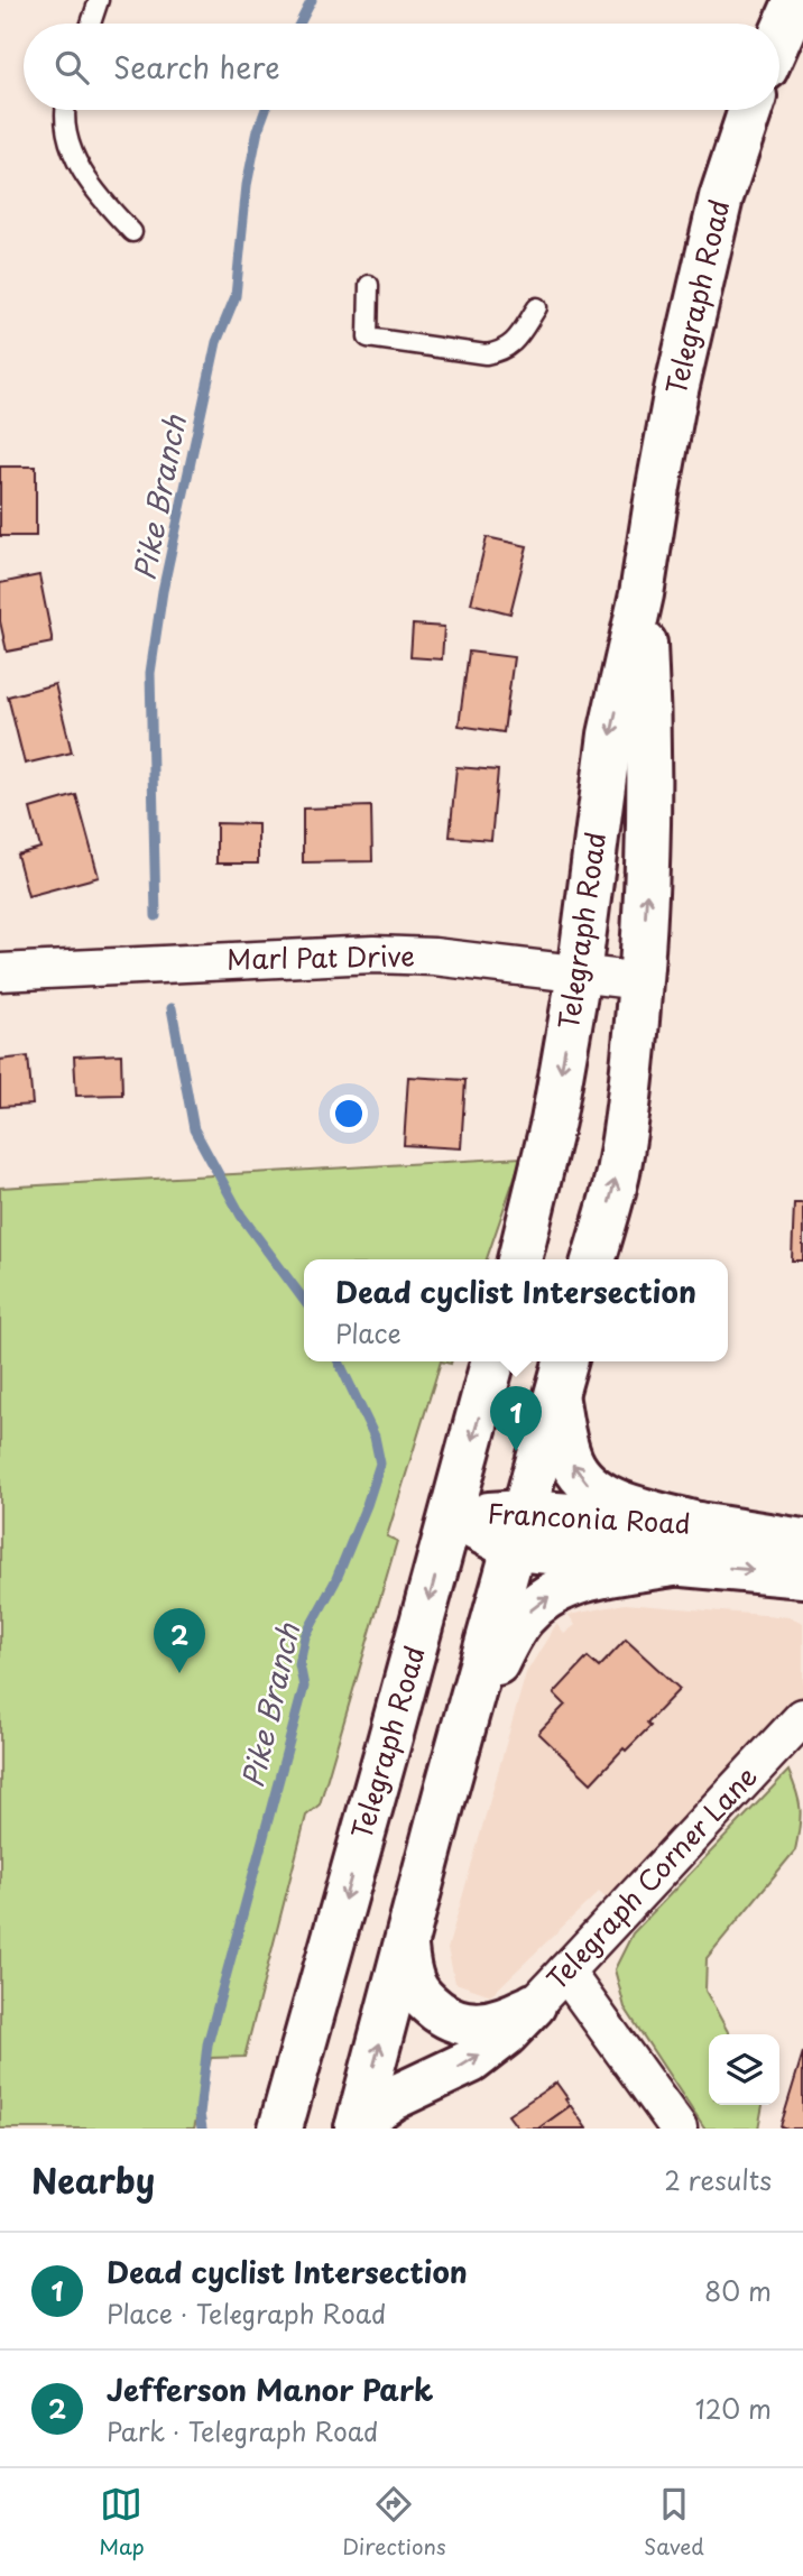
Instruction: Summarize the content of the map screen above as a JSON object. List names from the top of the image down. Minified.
{"streets":{"main road":["Telegraph Road","Franconia Road"],"street":["Marl Pat Drive","Telegraph Corner Lane"]},"crossings":[["Telegraph Road","Marl Pat Drive"],["Telegraph Road","Franconia Road"]],"water":["Pike Branch"],"page":{"search":"Search here","popup":["Dead cyclist Intersection","Place"],"pins":["1","2"],"heading":["Nearby","2 results"],"list":[{"mark":"1","name":"Dead cyclist Intersection","note":"Place · Telegraph Road","value":"80 m"},{"mark":"2","name":"Jefferson Manor Park","note":"Park · Telegraph Road","value":"120 m"}],"nav":["Map","Directions","Saved"]}}
